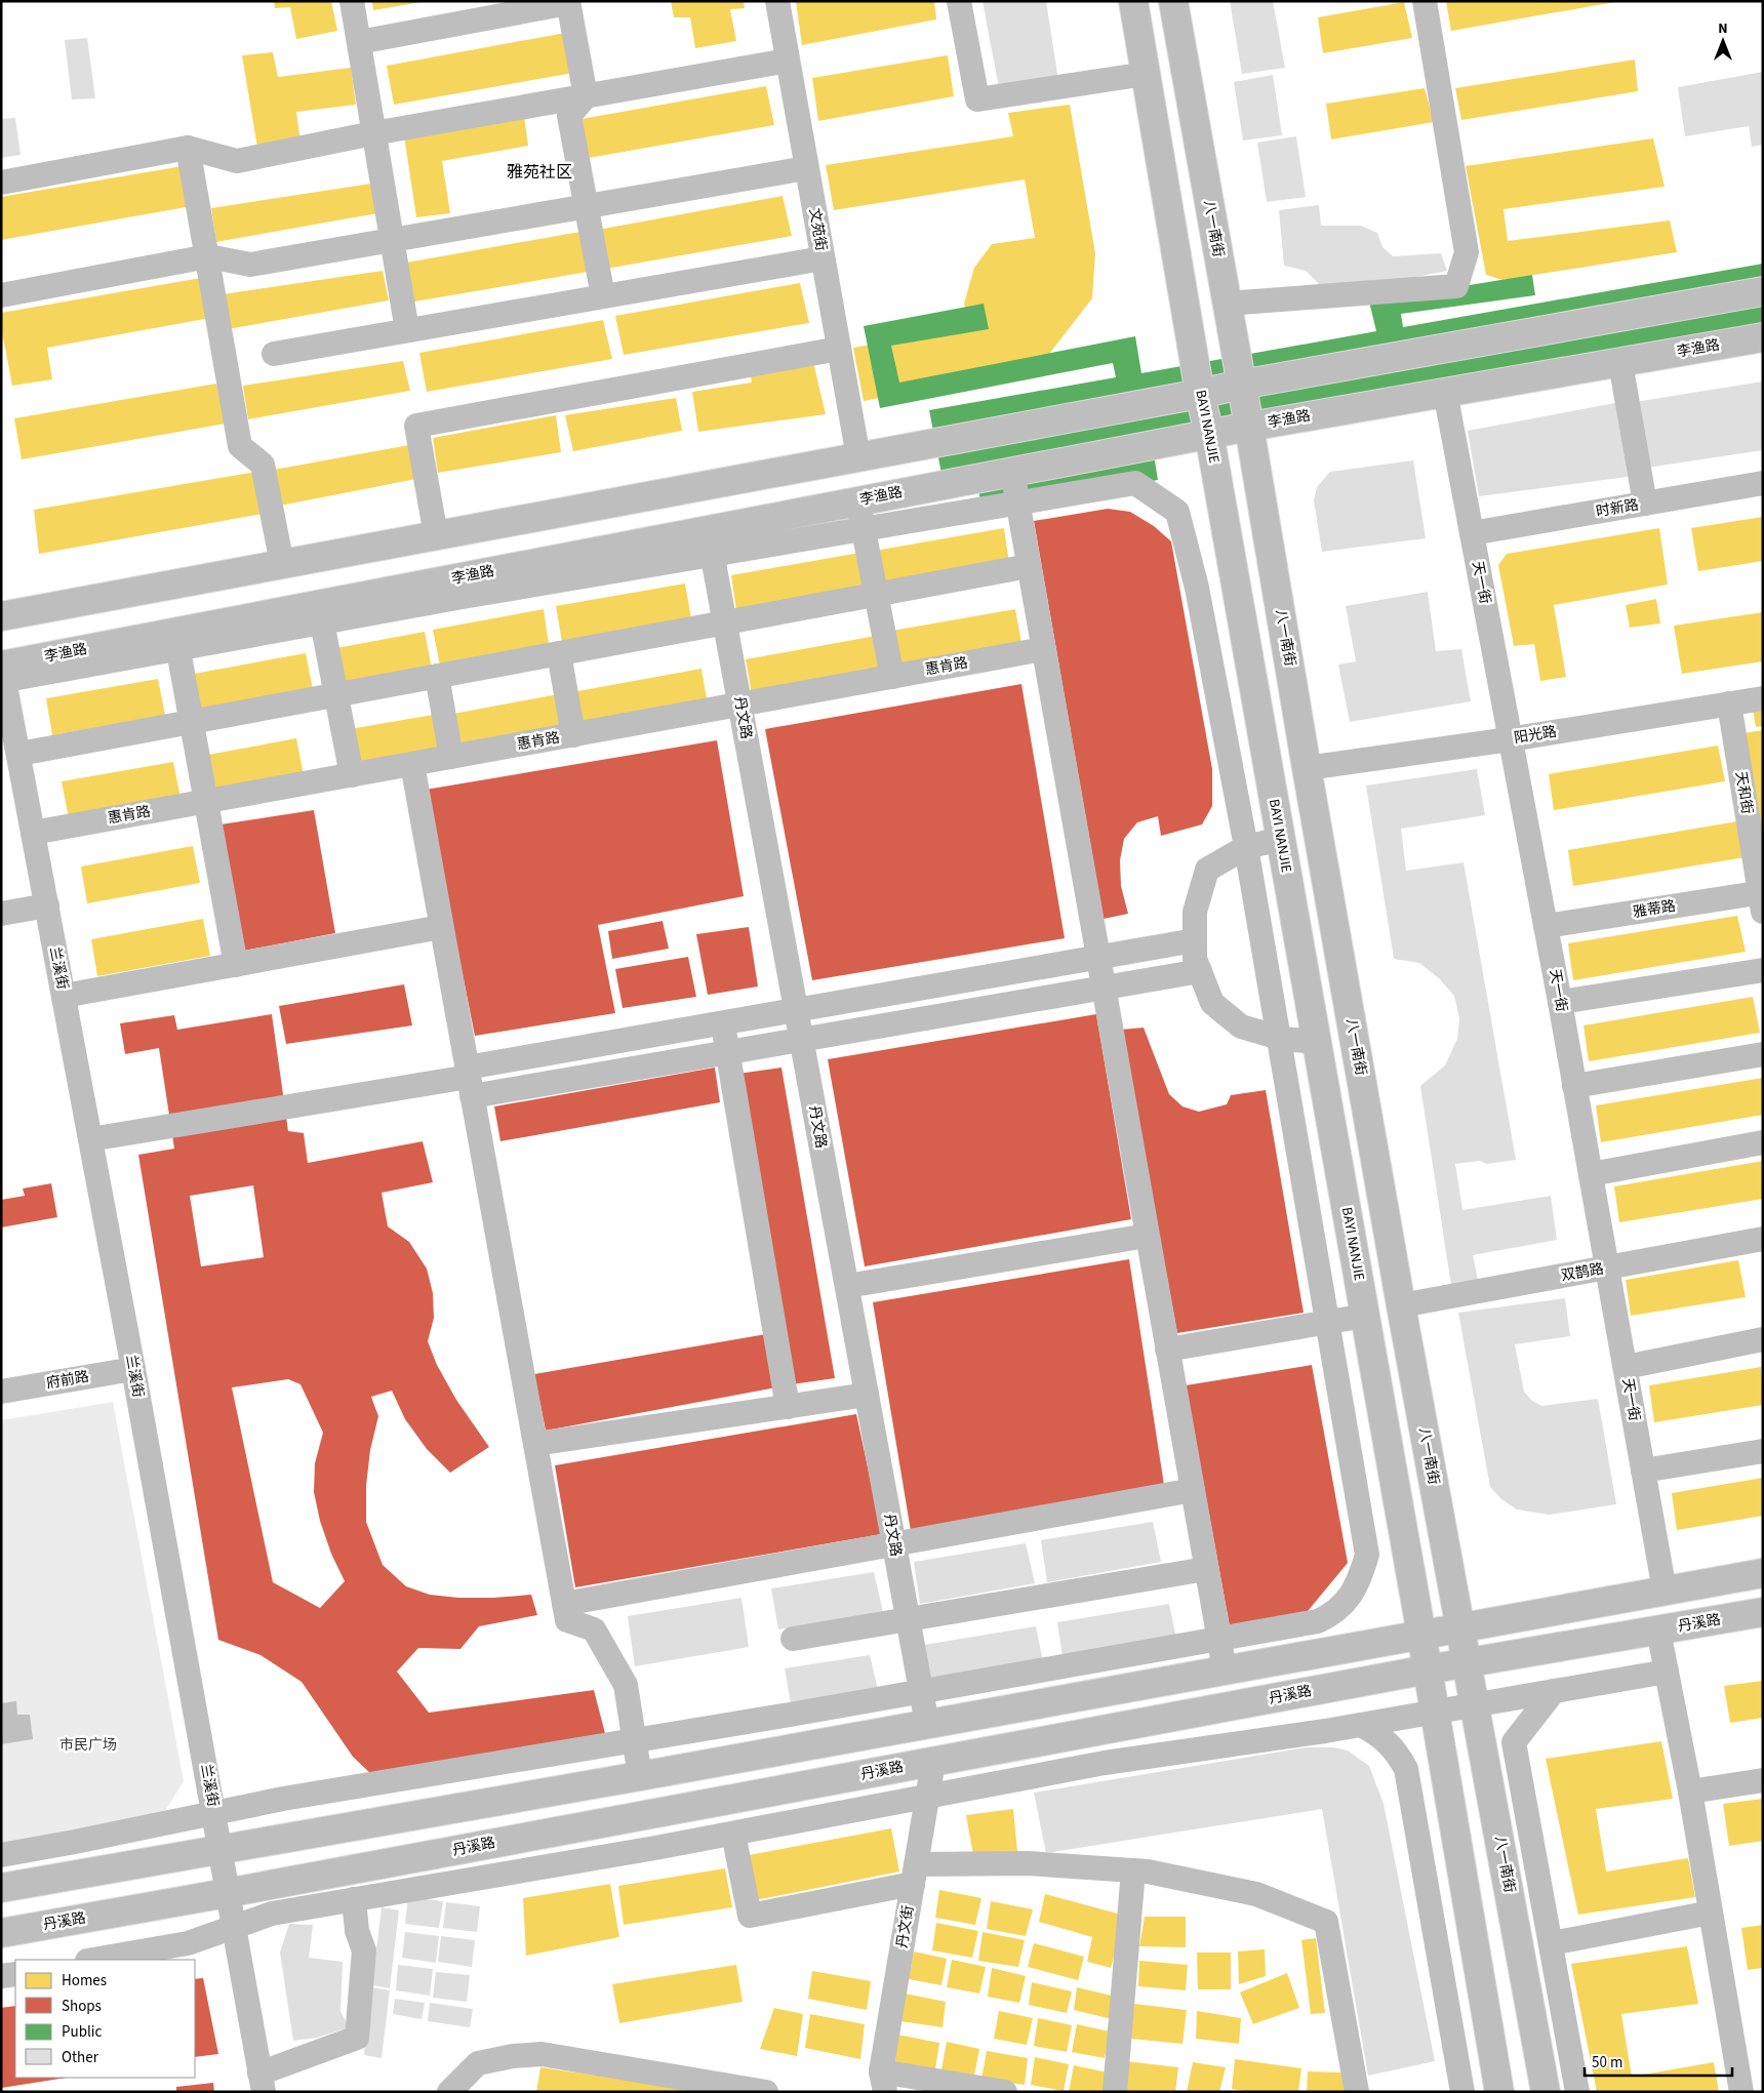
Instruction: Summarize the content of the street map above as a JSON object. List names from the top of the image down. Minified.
{"streets":{"main road":["八一南街","李渔路","BAYI NANJIE","丹溪路"],"street":["文苑街","时新路","天一街","惠肯路","丹文路","阳光路","天和街","雅蒂路","兰溪街","双鹊路","府前路","丹文街"]},"crossings":[["八一南街","李渔路"],["八一南街","阳光路"],["八一南街","双鹊路"],["八一南街","丹溪路"],["李渔路","BAYI NANJIE"],["李渔路","天一街"],["李渔路","丹文路"],["李渔路","兰溪街"],["BAYI NANJIE","丹溪路"],["时新路","天一街"],["天一街","阳光路"],["天一街","雅蒂路"],["天一街","双鹊路"],["惠肯路","丹文路"],["惠肯路","兰溪街"],["阳光路","天和街"],["天和街","雅蒂路"],["兰溪街","府前路"],["兰溪街","丹溪路"],["丹溪路","丹文街"]],"districts":["雅苑社区"],"parks":["市民广场"],"legend":["Homes","Shops","Public","Other"],"scale_bar":"50 m","north":"top"}
